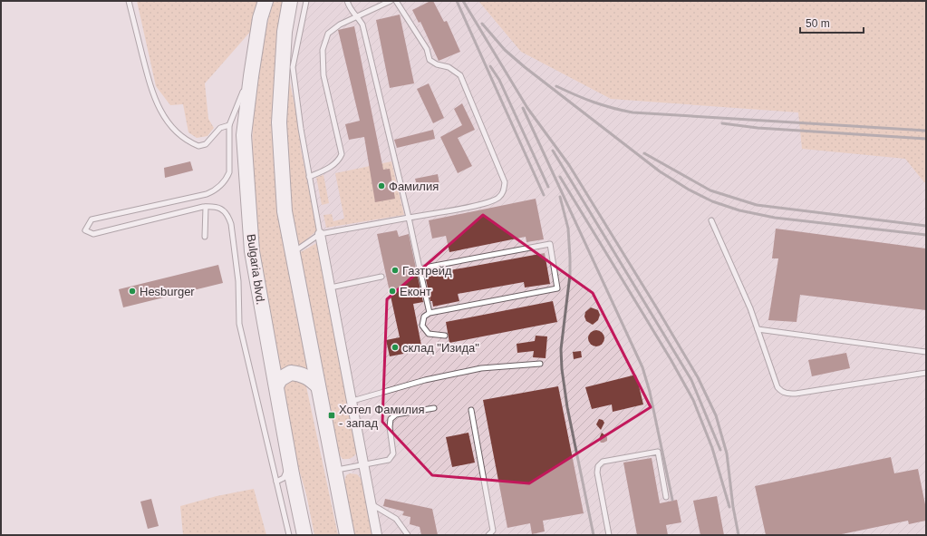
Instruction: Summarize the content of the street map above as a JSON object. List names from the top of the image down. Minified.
{"streets":{"highway":["Bulgaria blvd."]},"places":{"other":["Фамилия","Газтрейд","Hesburger","Еконт","склад \"Изида\""],"transit":["Хотел Фамилия - запад"]},"scale_bar":"50 m"}
